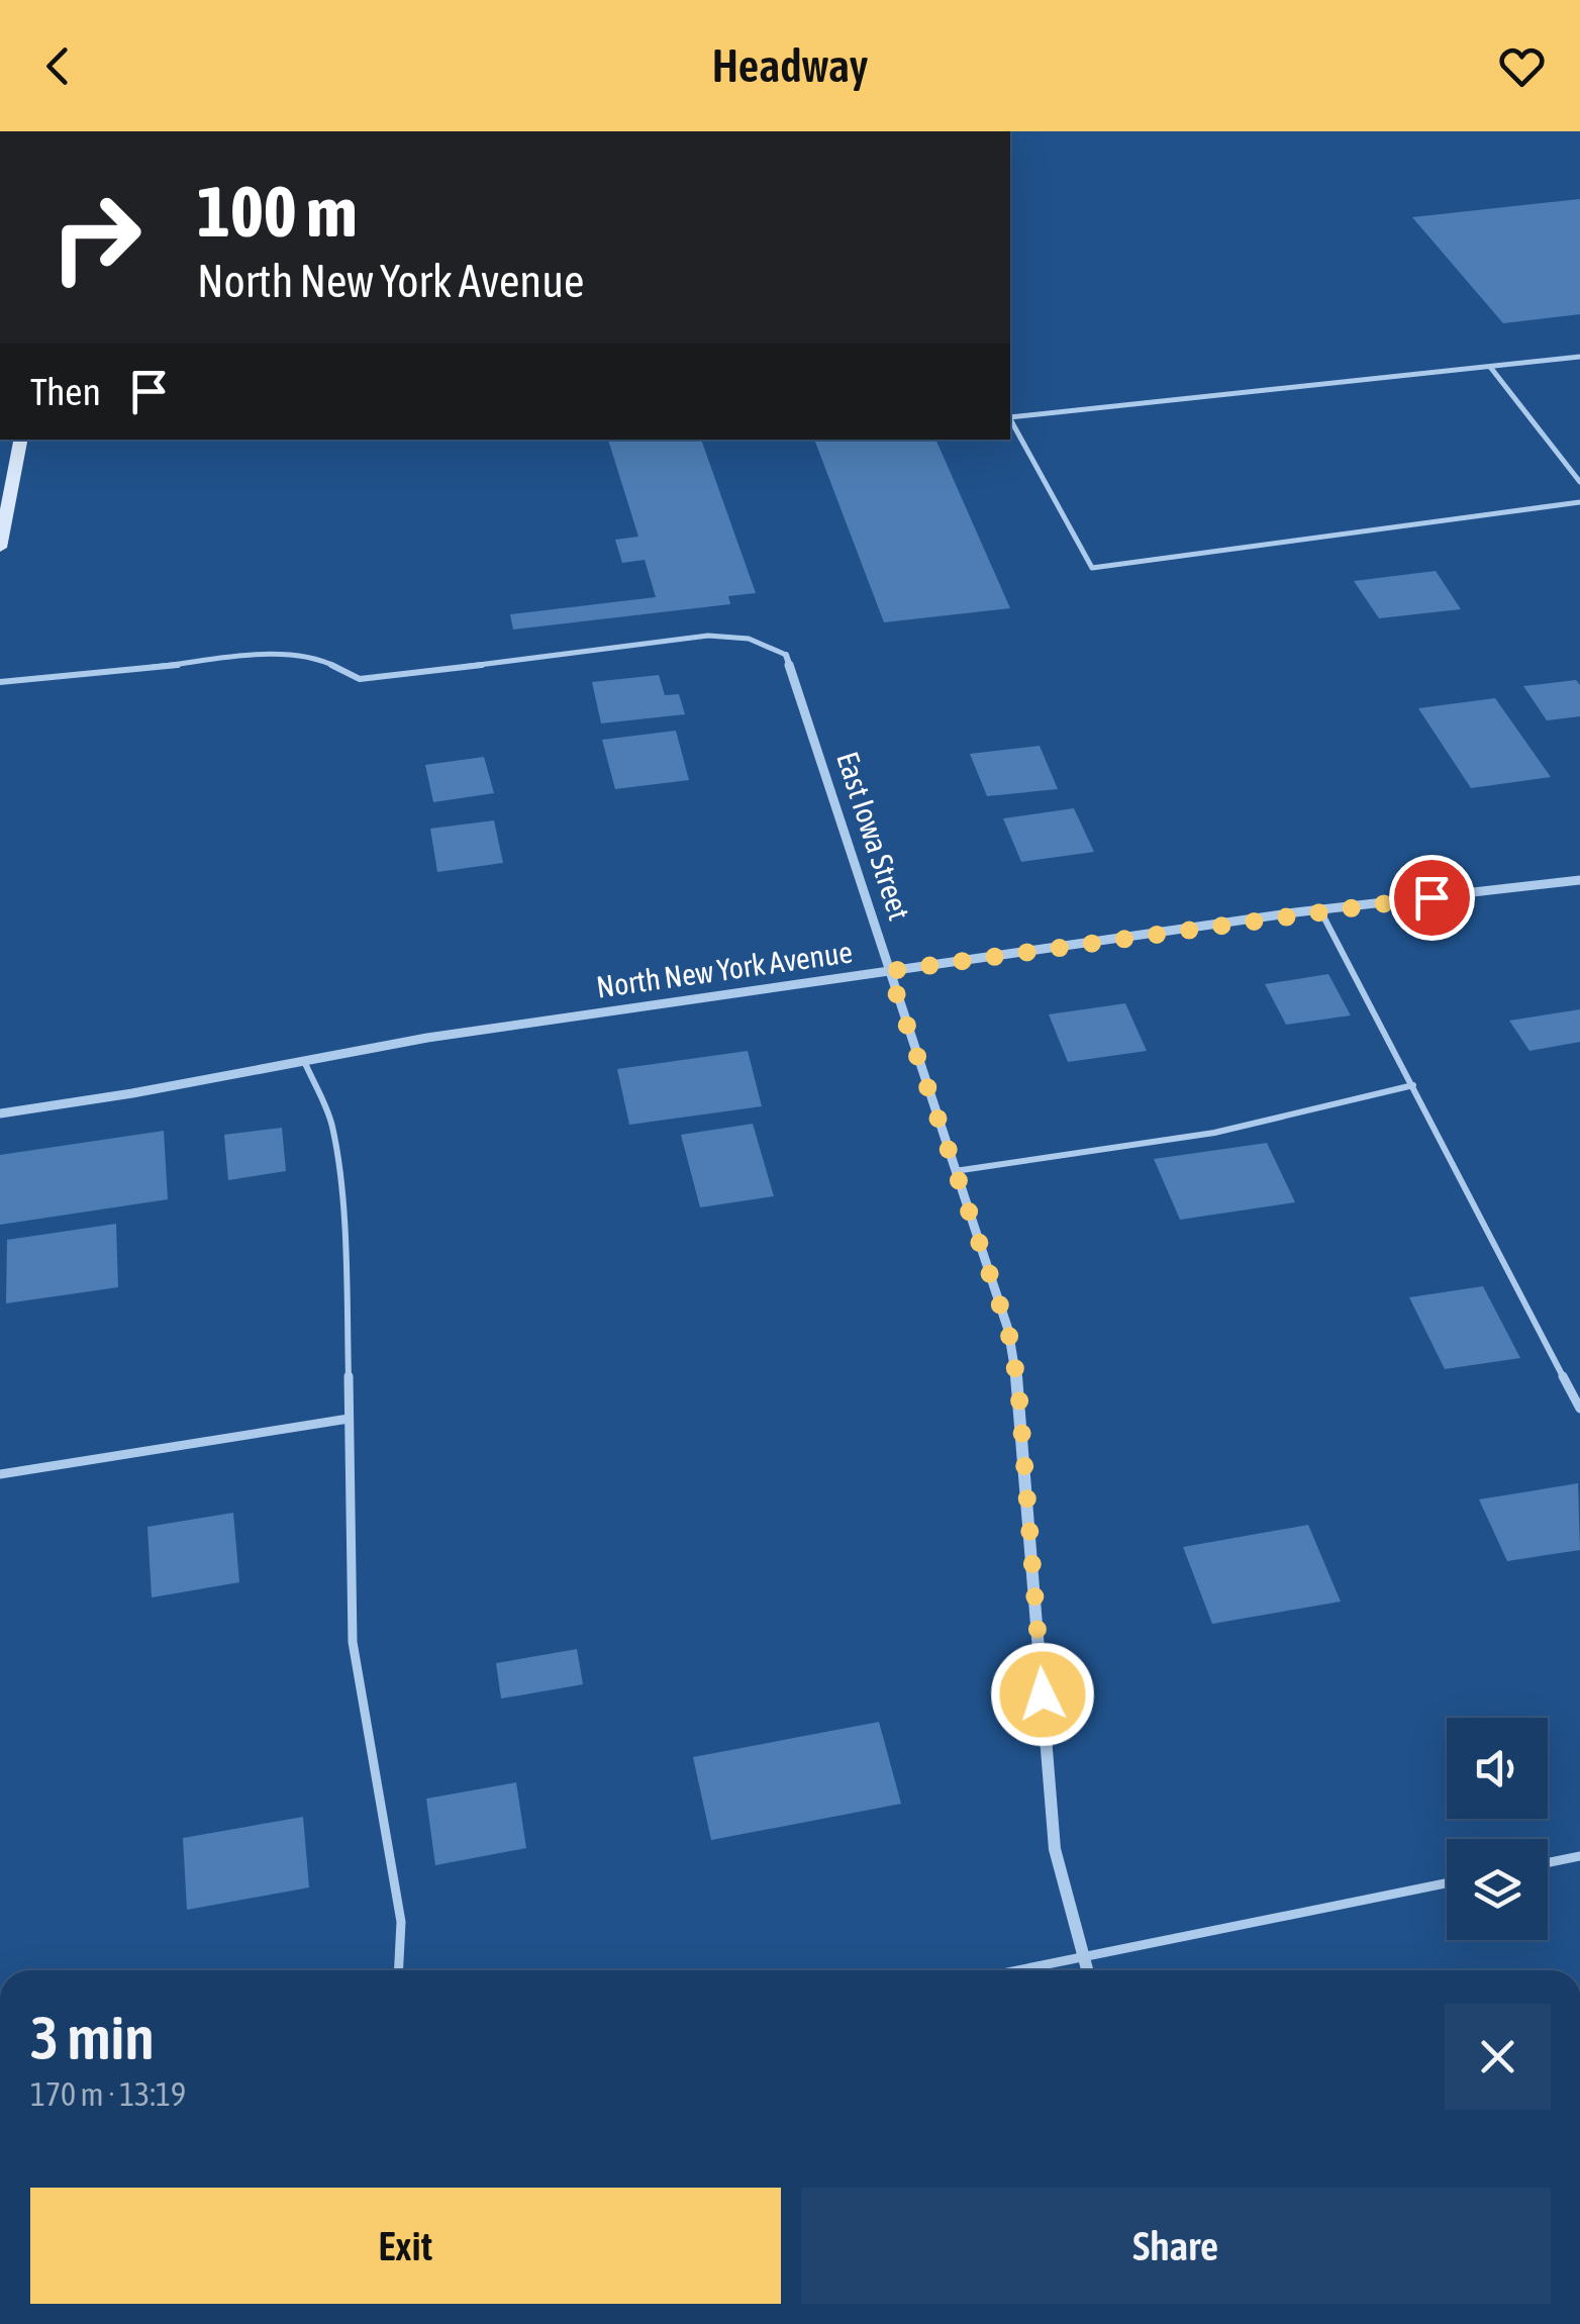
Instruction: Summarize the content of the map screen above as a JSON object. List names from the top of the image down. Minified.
{"streets":{"street":["East Iowa Street","North New York Avenue"]},"crossings":[["East Iowa Street","North New York Avenue"]],"page":{"header":"Headway","turn":["100 m","North New York Avenue"],"then":"Then","heading":["3 min","170 m · 13:19"],"buttons":["Exit","Share"]}}
